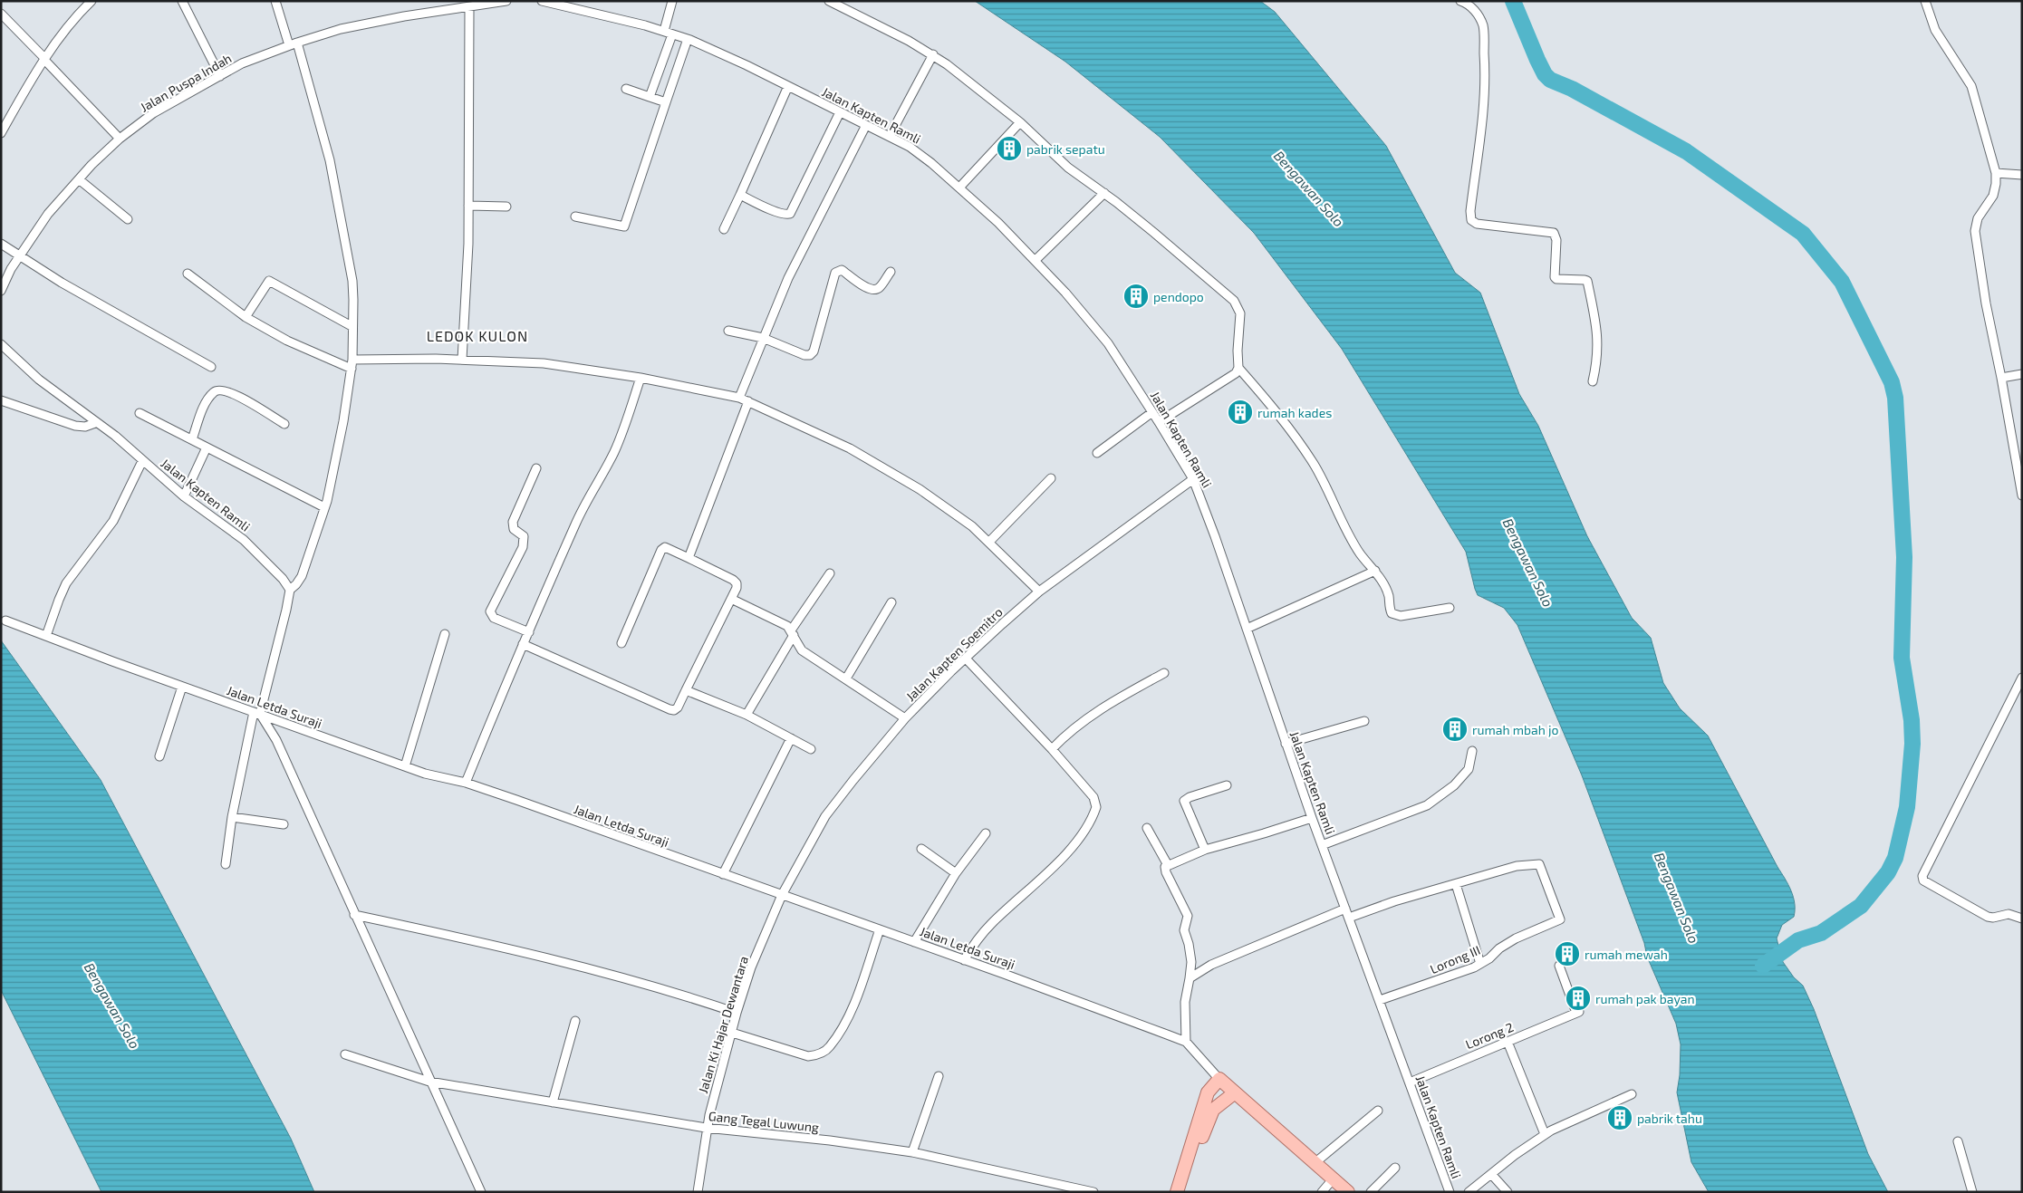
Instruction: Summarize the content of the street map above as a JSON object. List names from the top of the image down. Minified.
{"streets":{"street":["Jalan Puspa Indah","Jalan Kapten Ramli","Jalan Kapten Soemitro","Jalan Letda Suraji","Lorong III","Jalan Ki Hajar Dewantara","Lorong 2","Gang Tegal Luwung"]},"crossings":[["Jalan Kapten Ramli","Jalan Kapten Soemitro"],["Jalan Kapten Ramli","Lorong III"],["Jalan Kapten Ramli","Lorong 2"],["Jalan Kapten Soemitro","Jalan Letda Suraji"],["Jalan Kapten Soemitro","Jalan Ki Hajar Dewantara"],["Jalan Letda Suraji","Jalan Ki Hajar Dewantara"],["Jalan Ki Hajar Dewantara","Gang Tegal Luwung"]],"districts":["LEDOK KULON"],"water":["Bengawan Solo"],"places":{"building":["pabrik sepatu","pendopo","rumah kades","rumah mbah jo","rumah mewah","rumah pak bayan","pabrik tahu"]}}
